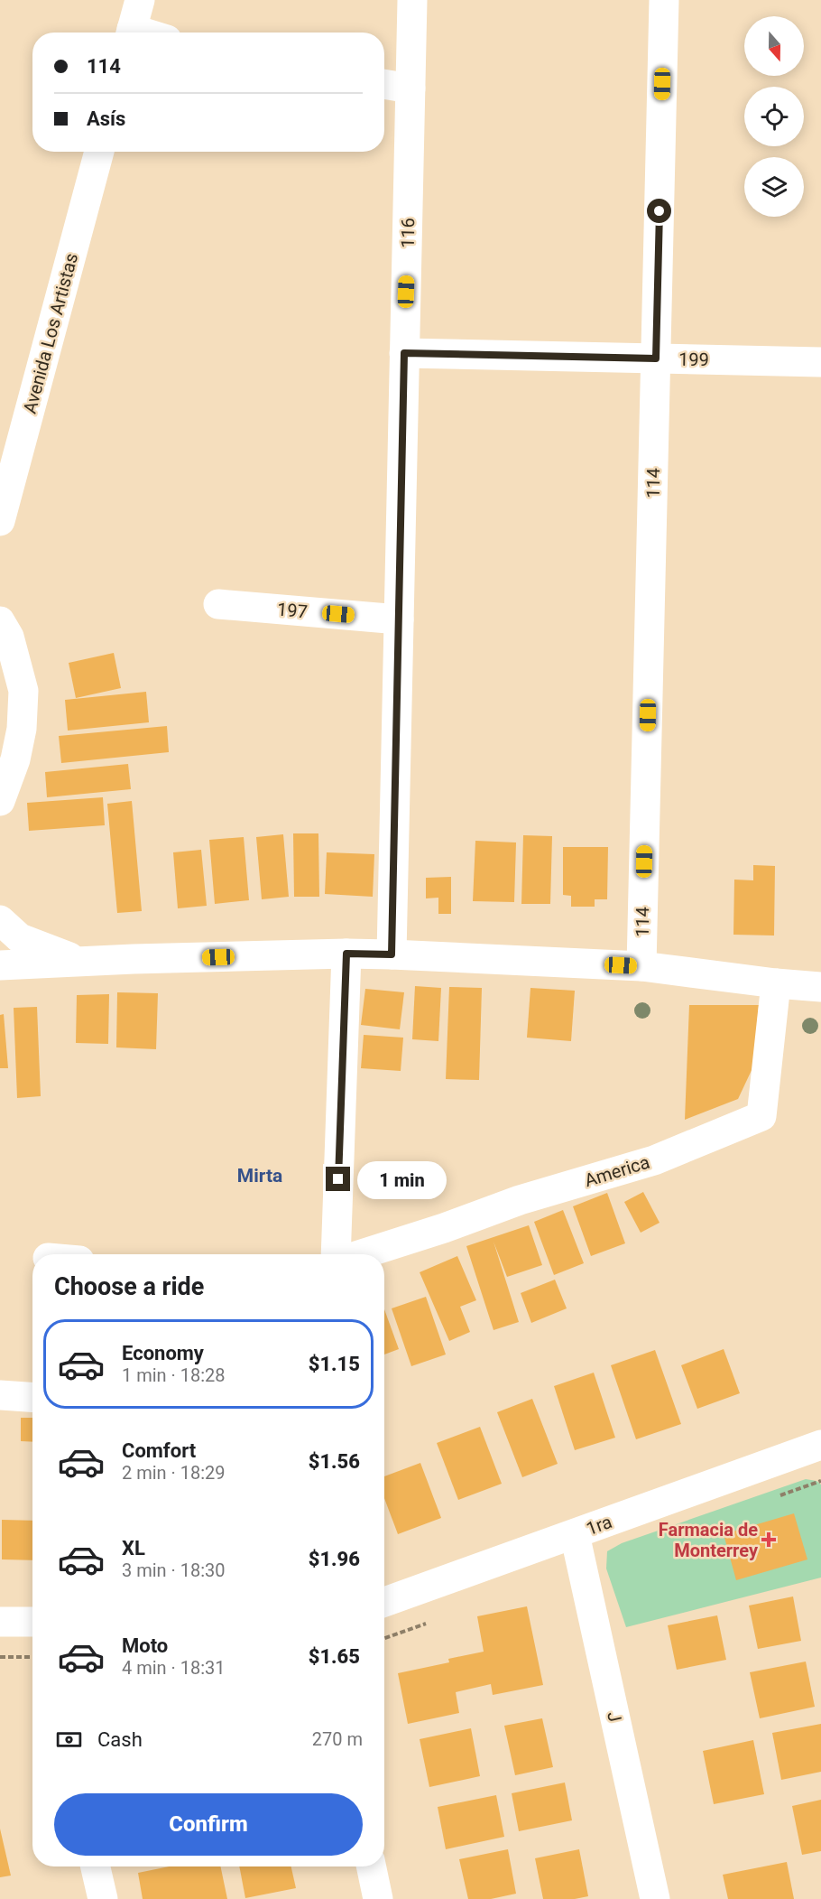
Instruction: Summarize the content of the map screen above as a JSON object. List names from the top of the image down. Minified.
{"streets":{"street":["116","Avenida Los Artistas","199","114","197","America","1ra","J"]},"crossings":[["116","199"],["116","197"],["199","114"],["1ra","J"]],"districts":["Mirta"],"places":{"health":["Farmacia de Monterrey"]},"north":"bottom","page":{"banner":["114","Asís"],"bubble":"1 min","heading":"Choose a ride","list":[{"name":"Economy","note":"1 min · 18:28","value":"$1.15"},{"name":"Comfort","note":"2 min · 18:29","value":"$1.56"},{"name":"XL","note":"3 min · 18:30","value":"$1.96"},{"name":"Moto","note":"4 min · 18:31","value":"$1.65"}],"pay":["Cash","270 m"],"buttons":"Confirm"}}
